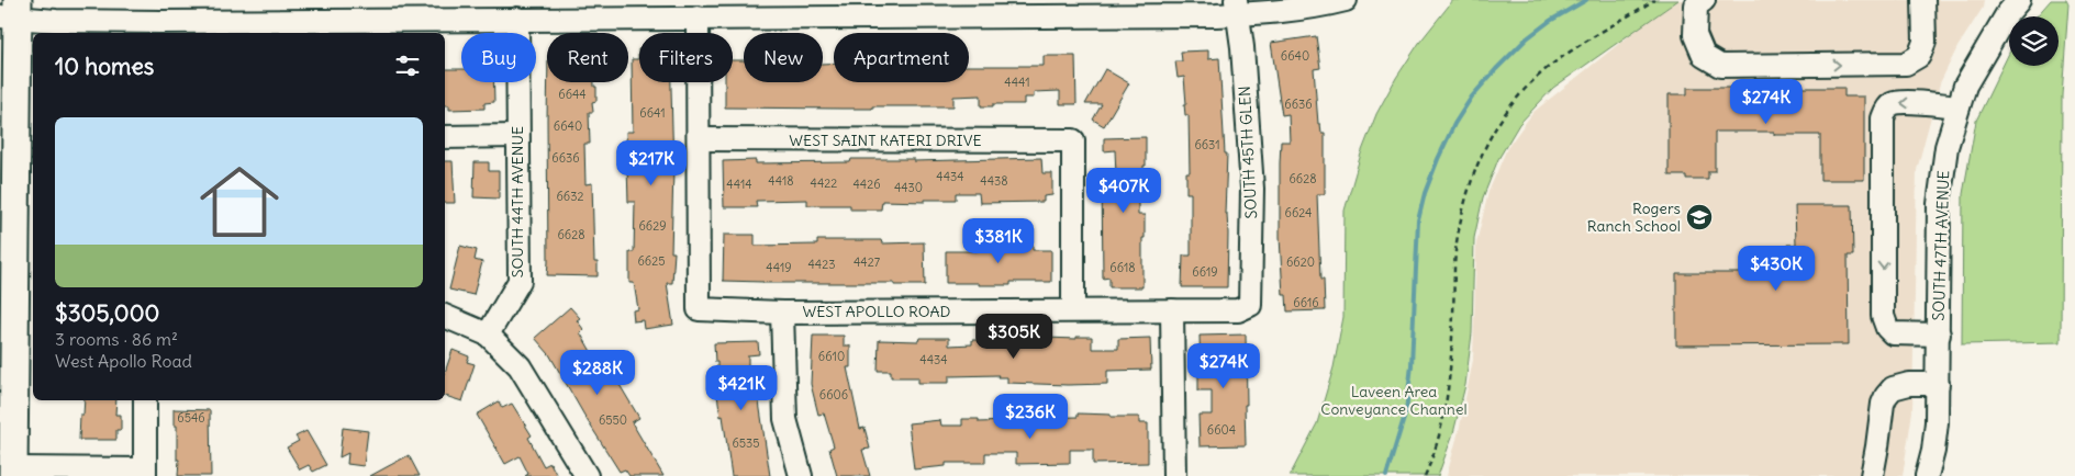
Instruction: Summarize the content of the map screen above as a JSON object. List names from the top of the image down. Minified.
{"streets":{"street":["WEST SAINT KATERI DRIVE","SOUTH 45TH GLEN","SOUTH 44TH AVENUE","SOUTH 47TH AVENUE","WEST APOLLO ROAD"]},"crossings":[["WEST SAINT KATERI DRIVE","WEST APOLLO ROAD"],["SOUTH 45TH GLEN","WEST APOLLO ROAD"]],"parks":["Laveen Area Conveyance Channel"],"places":{"school or university":["Rogers Ranch School"]},"house_numbers":["6640","4441","6644","6636","6641","6640","6631","6636","4434","6628","4418","4438","4422","4414","4426","4430","6632","6624","6629","6628","6625","4427","6620","4423","4419","6618","6619","6616","6610","4434","6606","6546","6550","6604","6535"],"page":{"chip":["Buy","Rent","Filters","New","Apartment"],"heading":"10 homes","price":["$274K","$217K","$407K","$381K","$430K","$305K","$274K","$288K","$421K","$236K"],"list":[{"name":"$305,000","note":"3 rooms · 86 m² · West Apollo Road"}]}}
